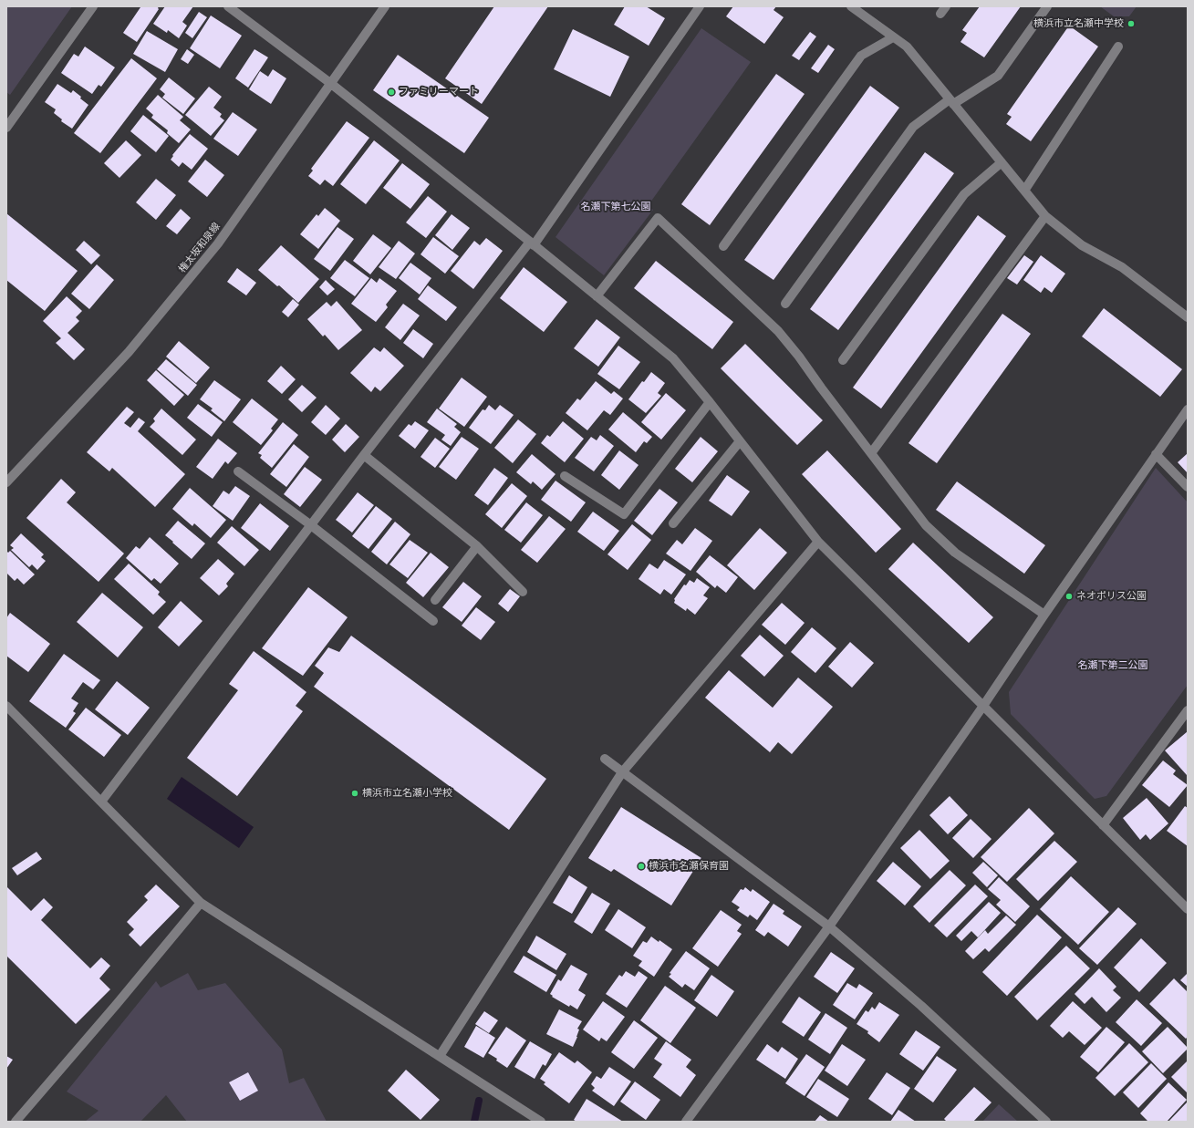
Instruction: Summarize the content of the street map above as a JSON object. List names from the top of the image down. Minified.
{"streets":{"street":["権太坂和泉線"]},"parks":["名瀬下第七公園","名瀬下第二公園"],"places":["横浜市立名瀬中学校","ファミリーマート","ネオポリス公園","横浜市立名瀬小学校","横浜市名瀬保育園"]}
